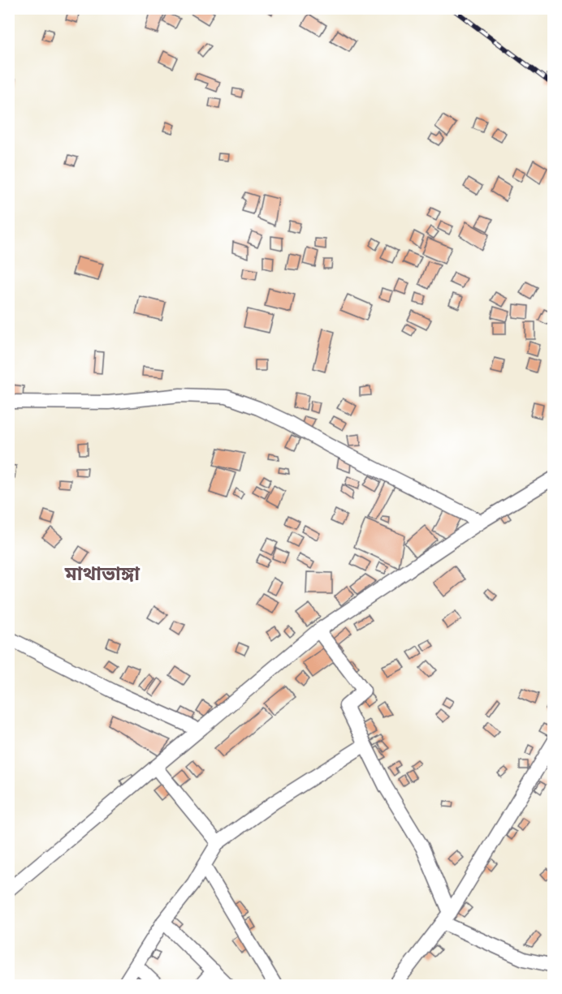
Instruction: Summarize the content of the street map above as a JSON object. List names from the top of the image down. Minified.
{"districts":["মাথাভাঙ্গা"]}
